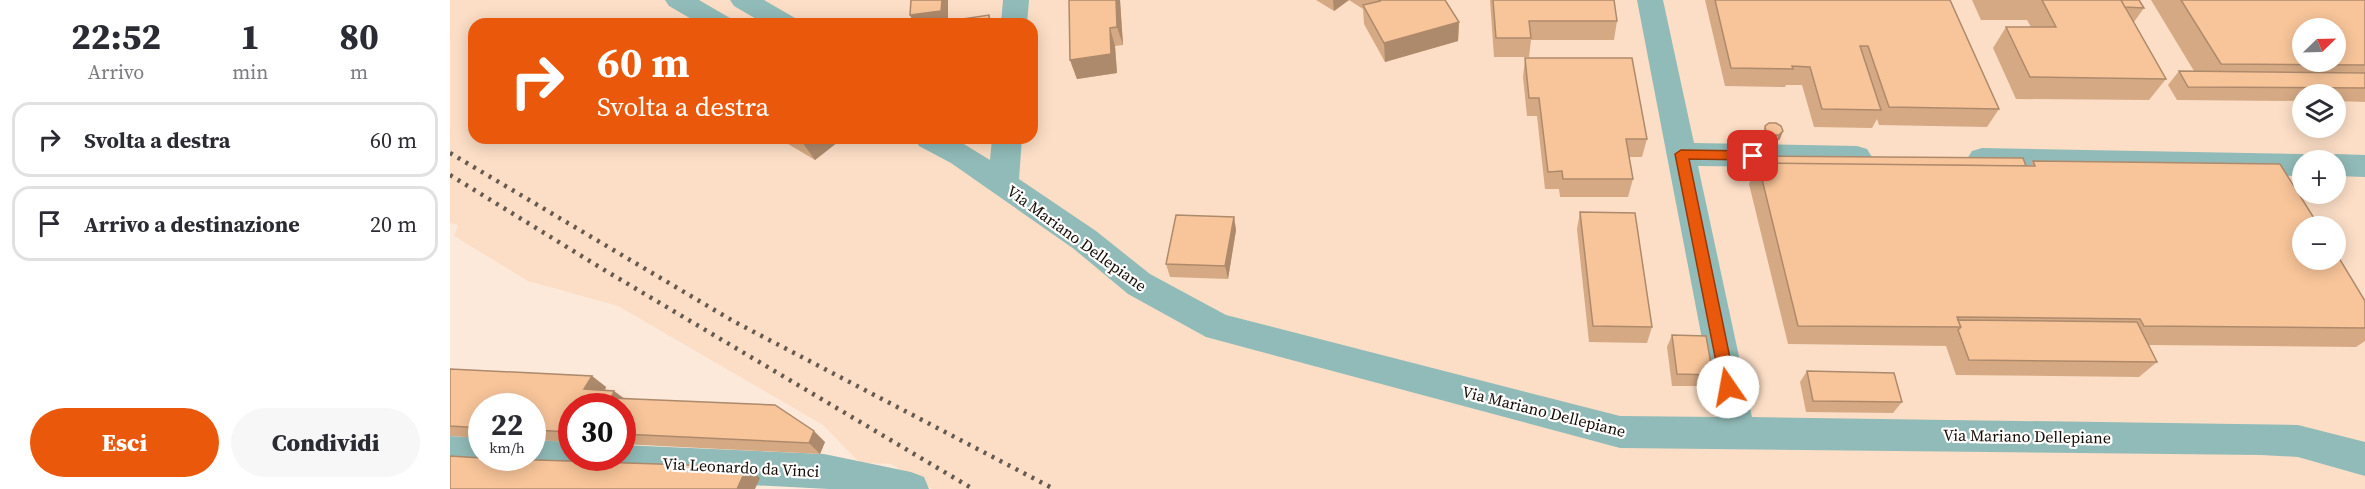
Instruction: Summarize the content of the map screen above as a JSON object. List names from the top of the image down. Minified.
{"streets":{"street":["Via Mariano Dellepiane","Via Leonardo da Vinci"]},"north":"top right","page":{"eta":["22:52","Arrivo","1","min","80","m"],"map_buttons":["+","−"],"turn":["60 m","Svolta a destra"],"list":[{"name":"Svolta a destra","value":"60 m"},{"name":"Arrivo a destinazione","value":"20 m"}],"speed":"22 km/h","limit":"30","buttons":["Esci","Condividi"]}}
